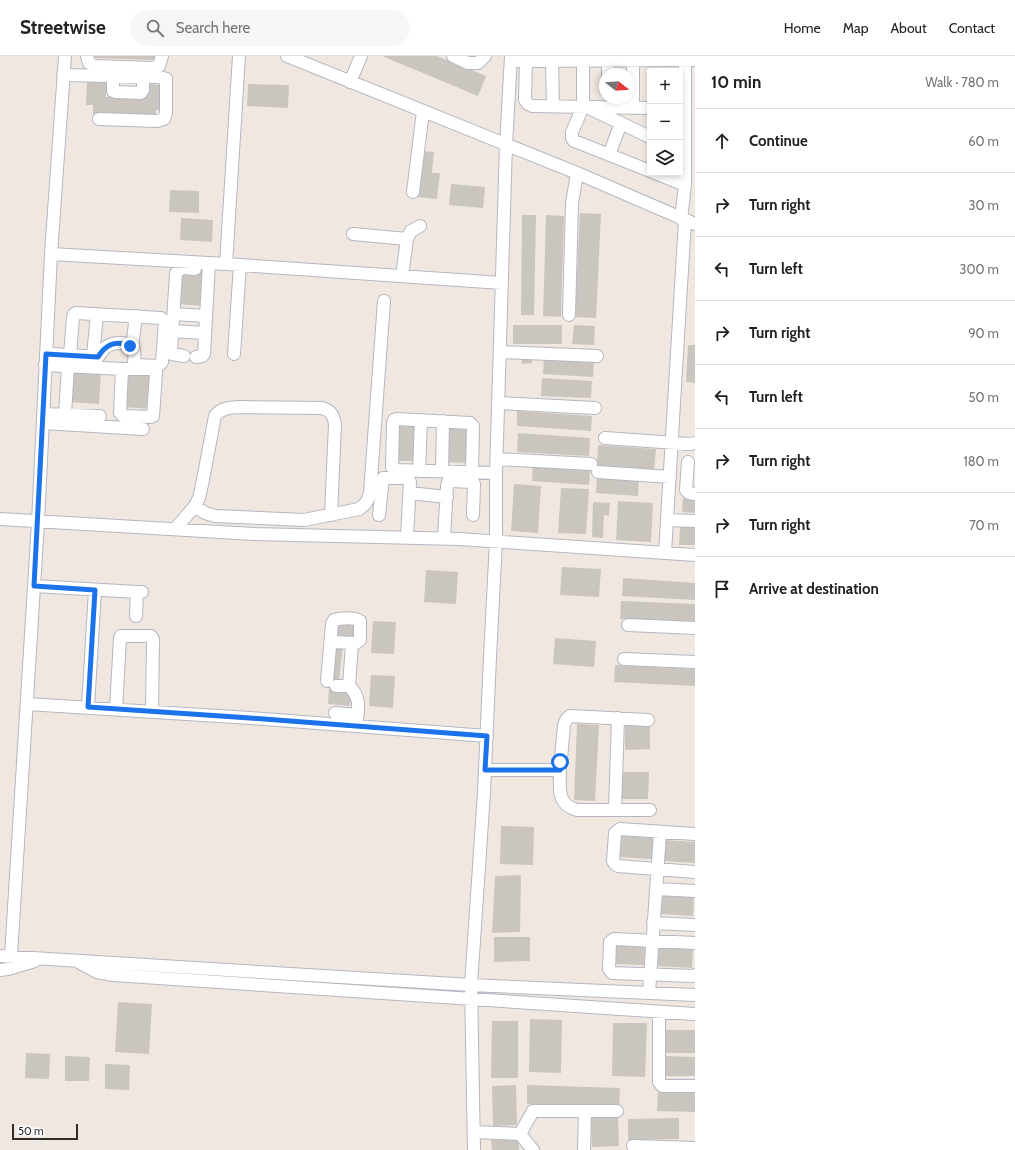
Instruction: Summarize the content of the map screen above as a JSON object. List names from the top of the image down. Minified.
{"scale_bar":"50 m","north":"right","page":{"header":"Streetwise","search":"Search here","nav":["Home","Map","About","Contact"],"heading":["10 min","Walk · 780 m"],"map_buttons":["+","−"],"list":[["Continue","60 m"],["Turn right","30 m"],["Turn left","300 m"],["Turn right","90 m"],["Turn left","50 m"],["Turn right","180 m"],["Turn right","70 m"],"Arrive at destination"],"scale":"50 m"}}
